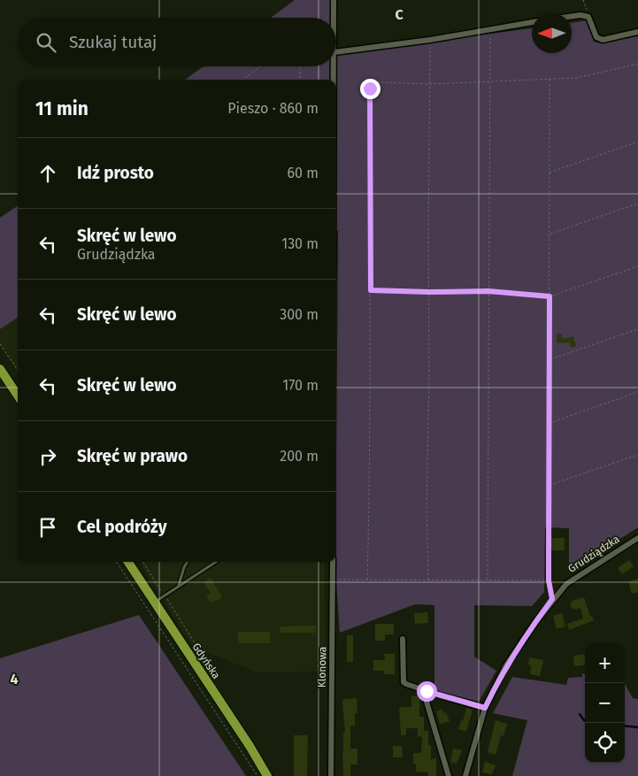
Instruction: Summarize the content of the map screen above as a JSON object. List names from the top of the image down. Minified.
{"streets":{"main road":["Gdyńska"],"street":["Grudziądzka","Klonowa"]},"north":"left","page":{"search":"Szukaj tutaj","heading":["11 min","Pieszo · 860 m"],"list":[["Idź prosto","60 m"],["Skręć w lewo","Grudziądzka","130 m"],["Skręć w lewo","300 m"],["Skręć w lewo","170 m"],["Skręć w prawo","200 m"],"Cel podróży"],"map_buttons":["+","−"]},"grid":{"columns":["C"],"rows":["4"]}}
